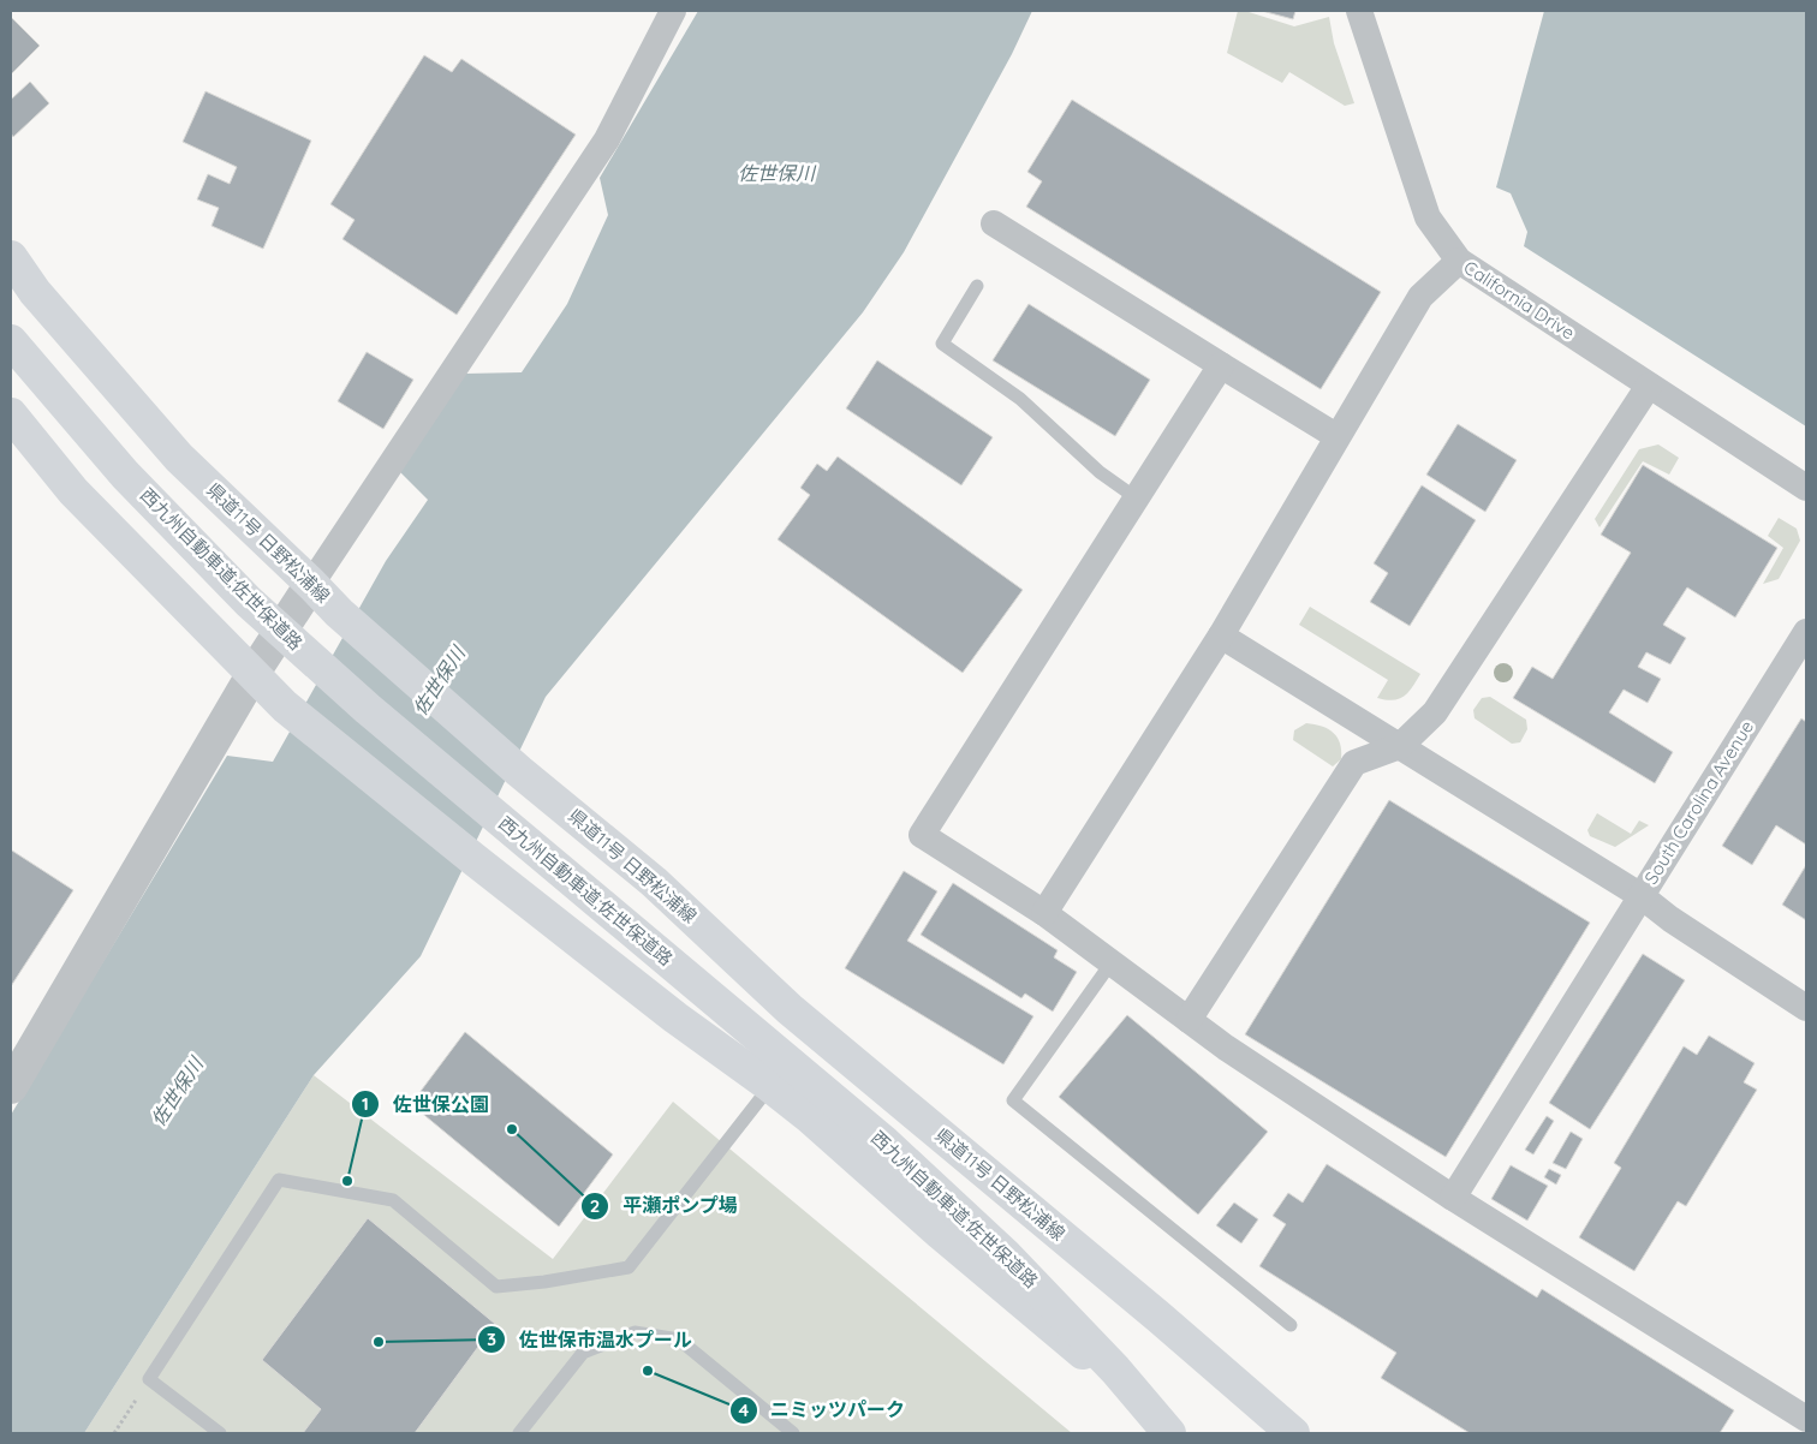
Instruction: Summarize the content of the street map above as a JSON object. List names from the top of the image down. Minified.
{"streets":{"main road":["県道11号 日野松浦線","西九州自動車道;佐世保道路"],"street":["California Drive","South Carolina Avenue"]},"water":["佐世保川"],"places":["平瀬ポンプ場","佐世保公園","佐世保市温水プール","ニミッツパーク"]}
